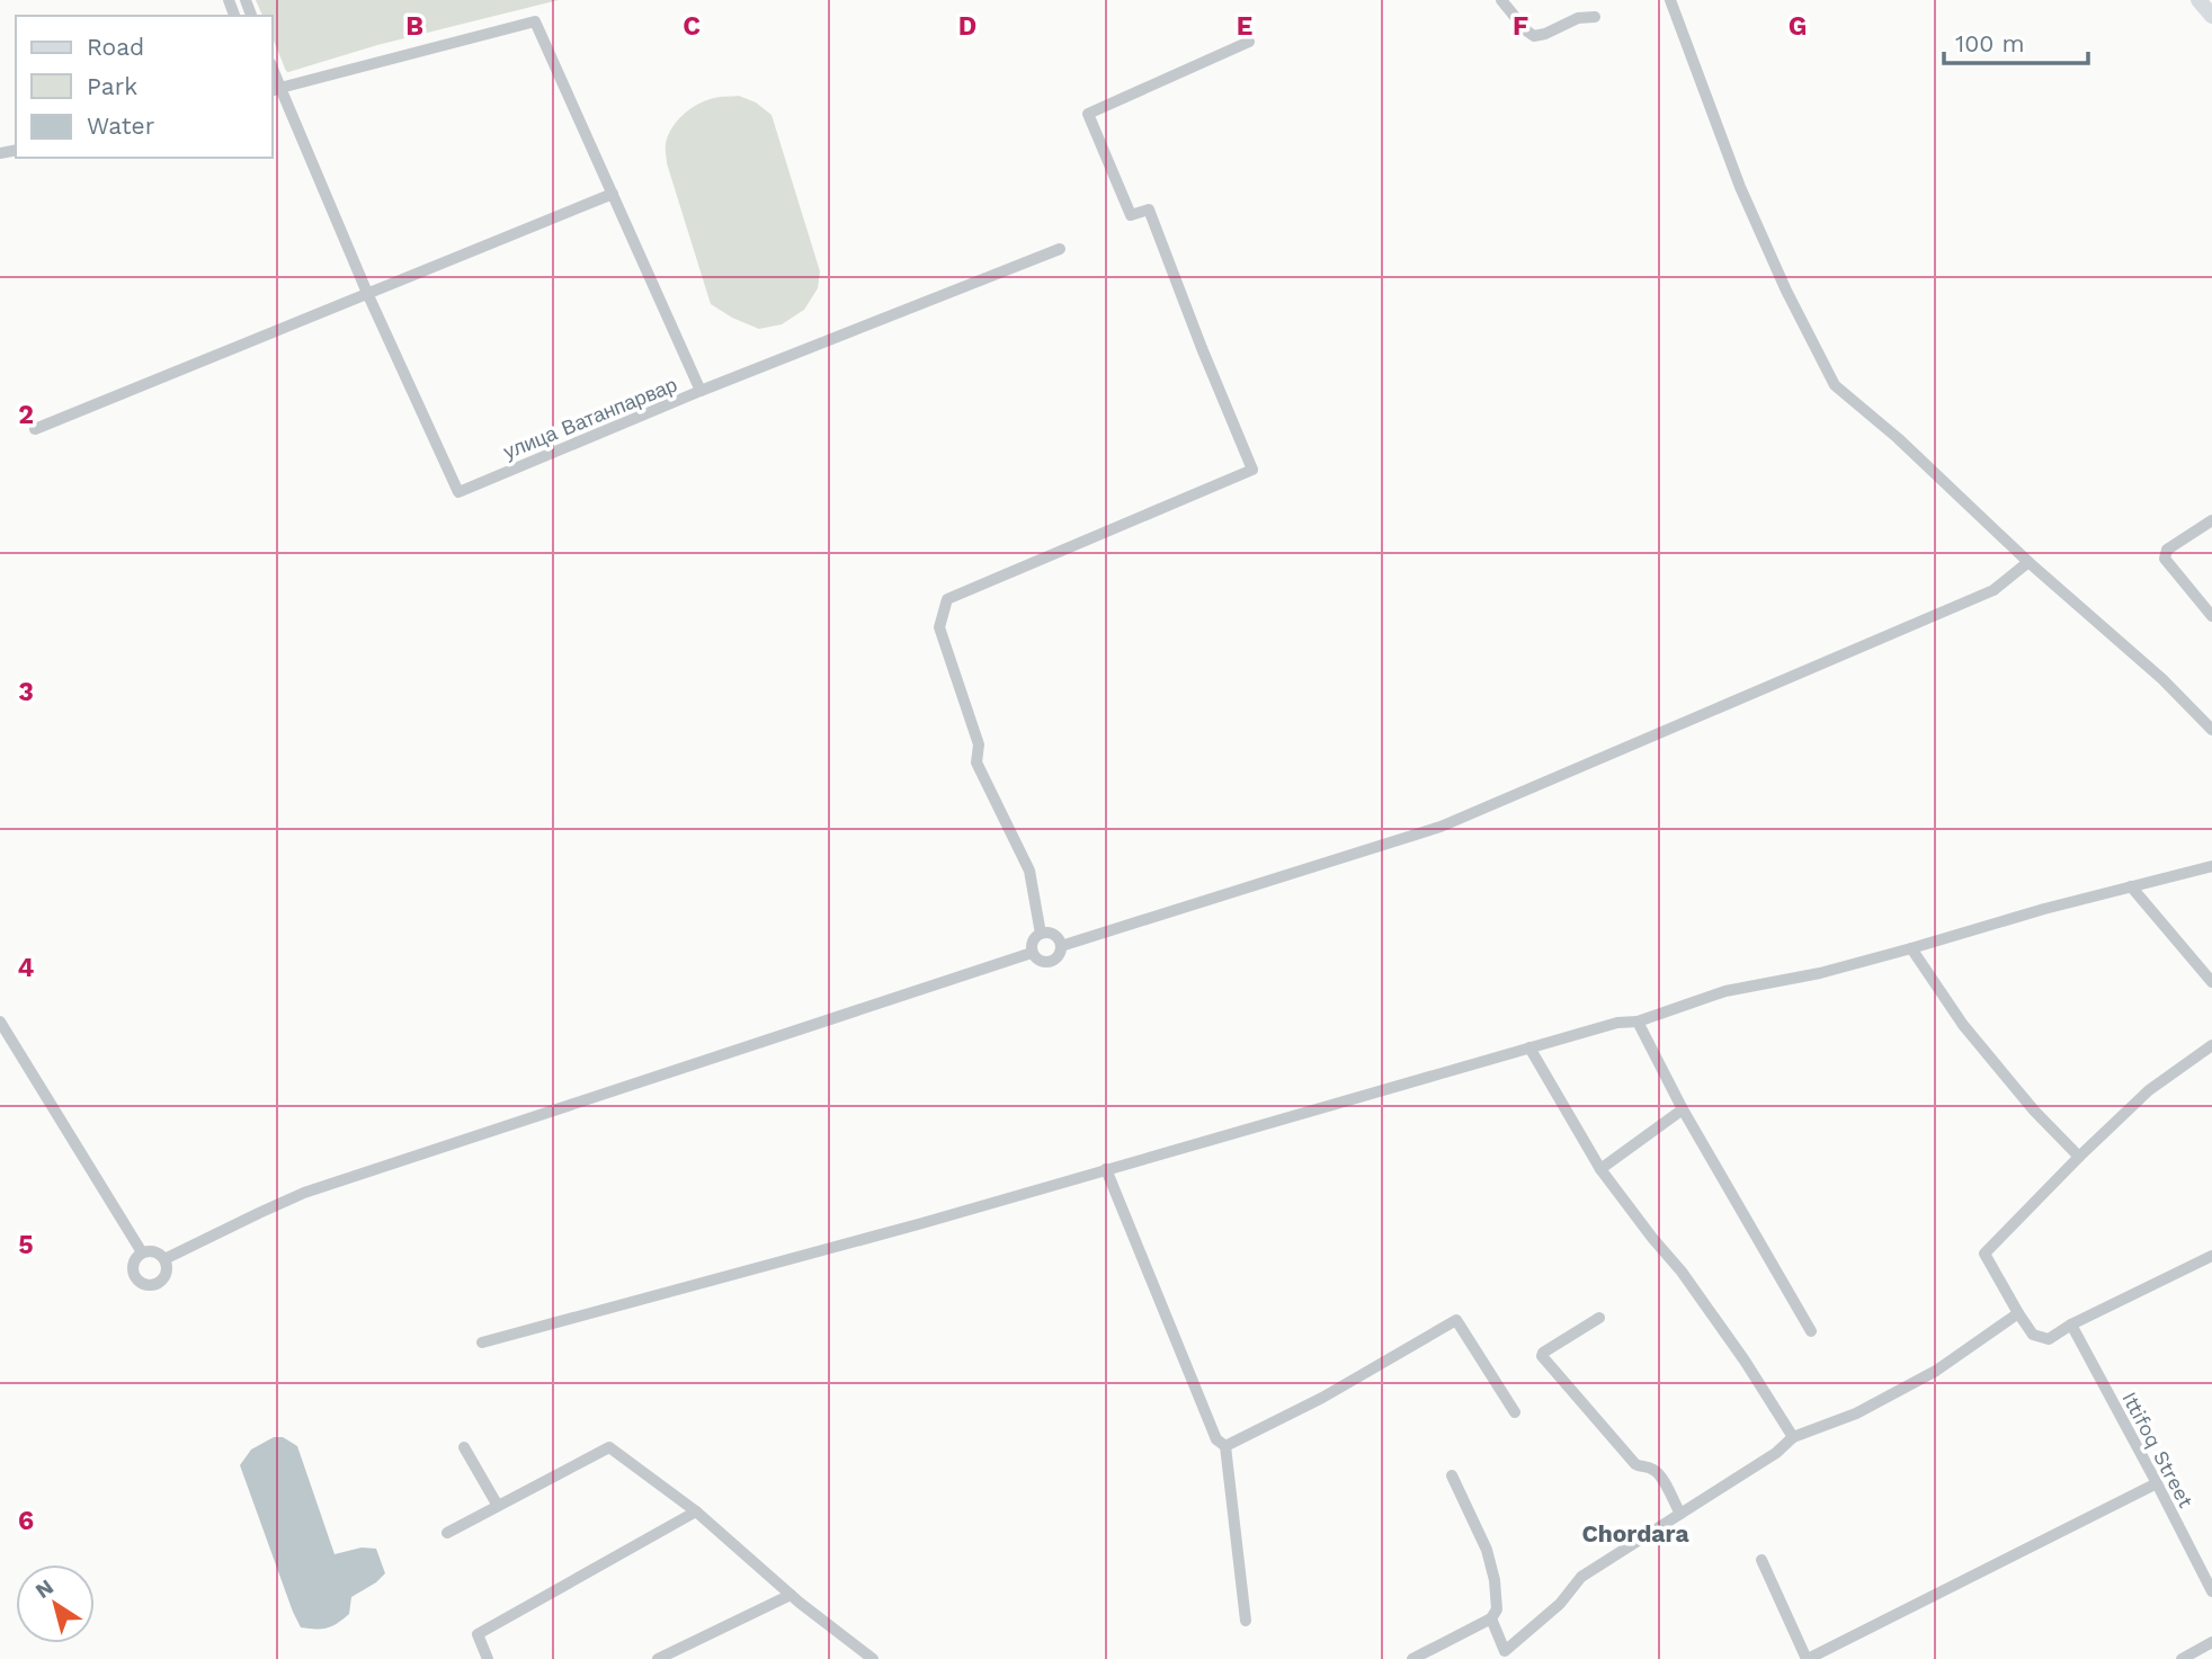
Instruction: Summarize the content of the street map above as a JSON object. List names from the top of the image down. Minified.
{"streets":{"street":["улица Ватанпарвар","Ittifoq Street"]},"districts":["Chordara"],"legend":["Road","Park","Water"],"scale_bar":"100 m","north":"top left","grid":{"columns":["B","C","D","E","F","G"],"rows":["2","3","4","5","6"]}}
